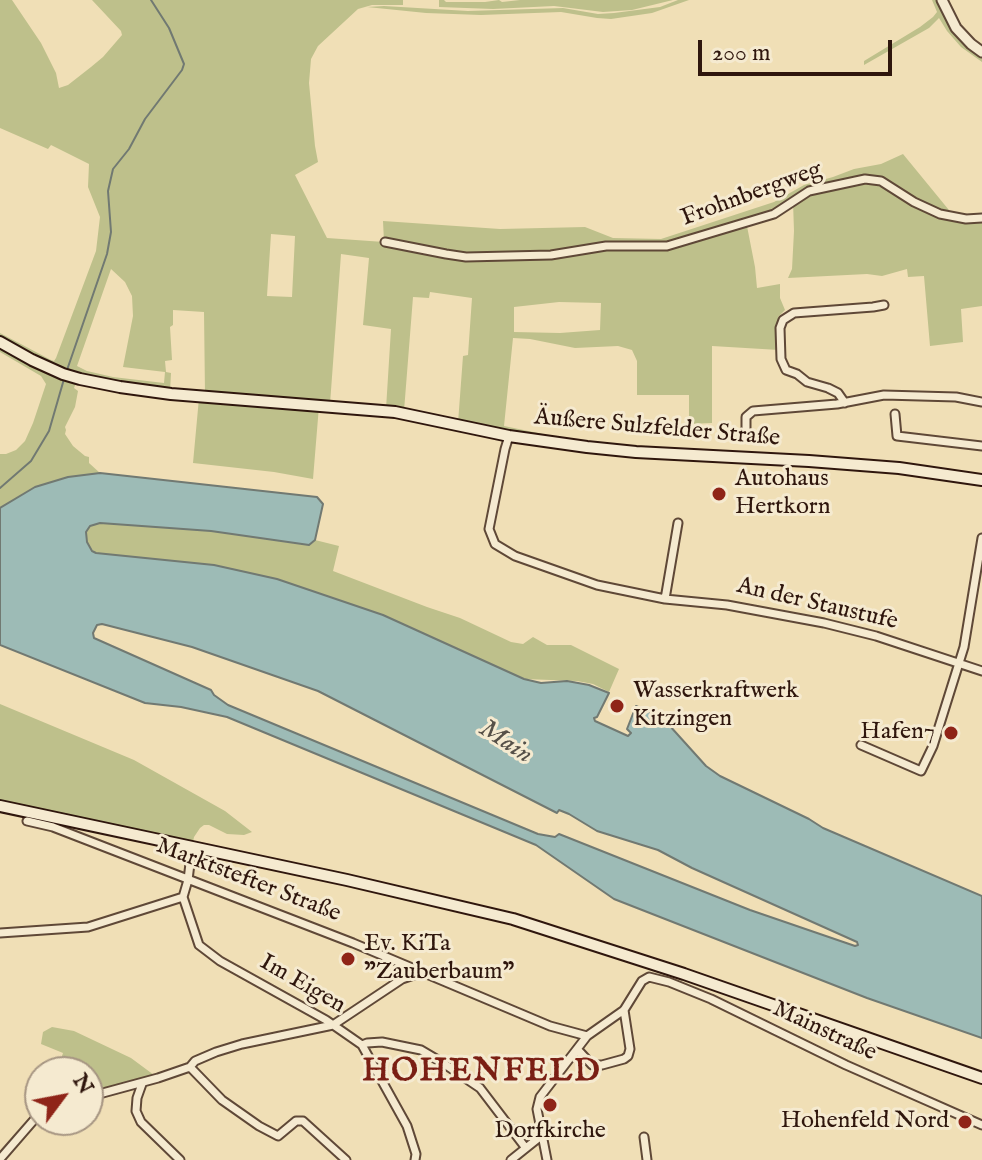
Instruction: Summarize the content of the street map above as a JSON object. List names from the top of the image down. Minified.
{"streets":{"main road":["Äußere Sulzfelder Straße"],"street":["Frohnbergweg","An der Staustufe","Marktstefter Straße","Im Eigen","Mainstraße"]},"crossings":[["Äußere Sulzfelder Straße","An der Staustufe"]],"districts":["HOHENFELD"],"water":["Main"],"places":["Autohaus Hertkorn","Wasserkraftwerk Kitzingen","Hafen7","Ev. KiTa \"Zauberbaum\"","Dorfkirche","Hohenfeld Nord"],"scale_bar":"200 m","north":"top right"}
